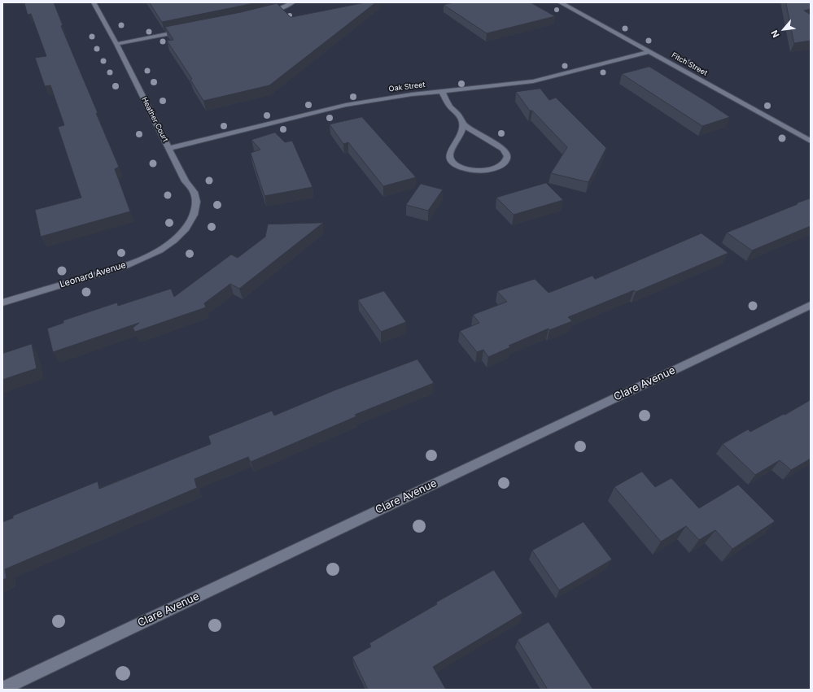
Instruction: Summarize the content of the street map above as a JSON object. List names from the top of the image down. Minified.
{"streets":{"street":["Fitch Street","Oak Street","Heather Court","Leonard Avenue","Clare Avenue"]},"crossings":[["Fitch Street","Oak Street"],["Oak Street","Heather Court"],["Heather Court","Leonard Avenue"]],"north":"bottom left"}
